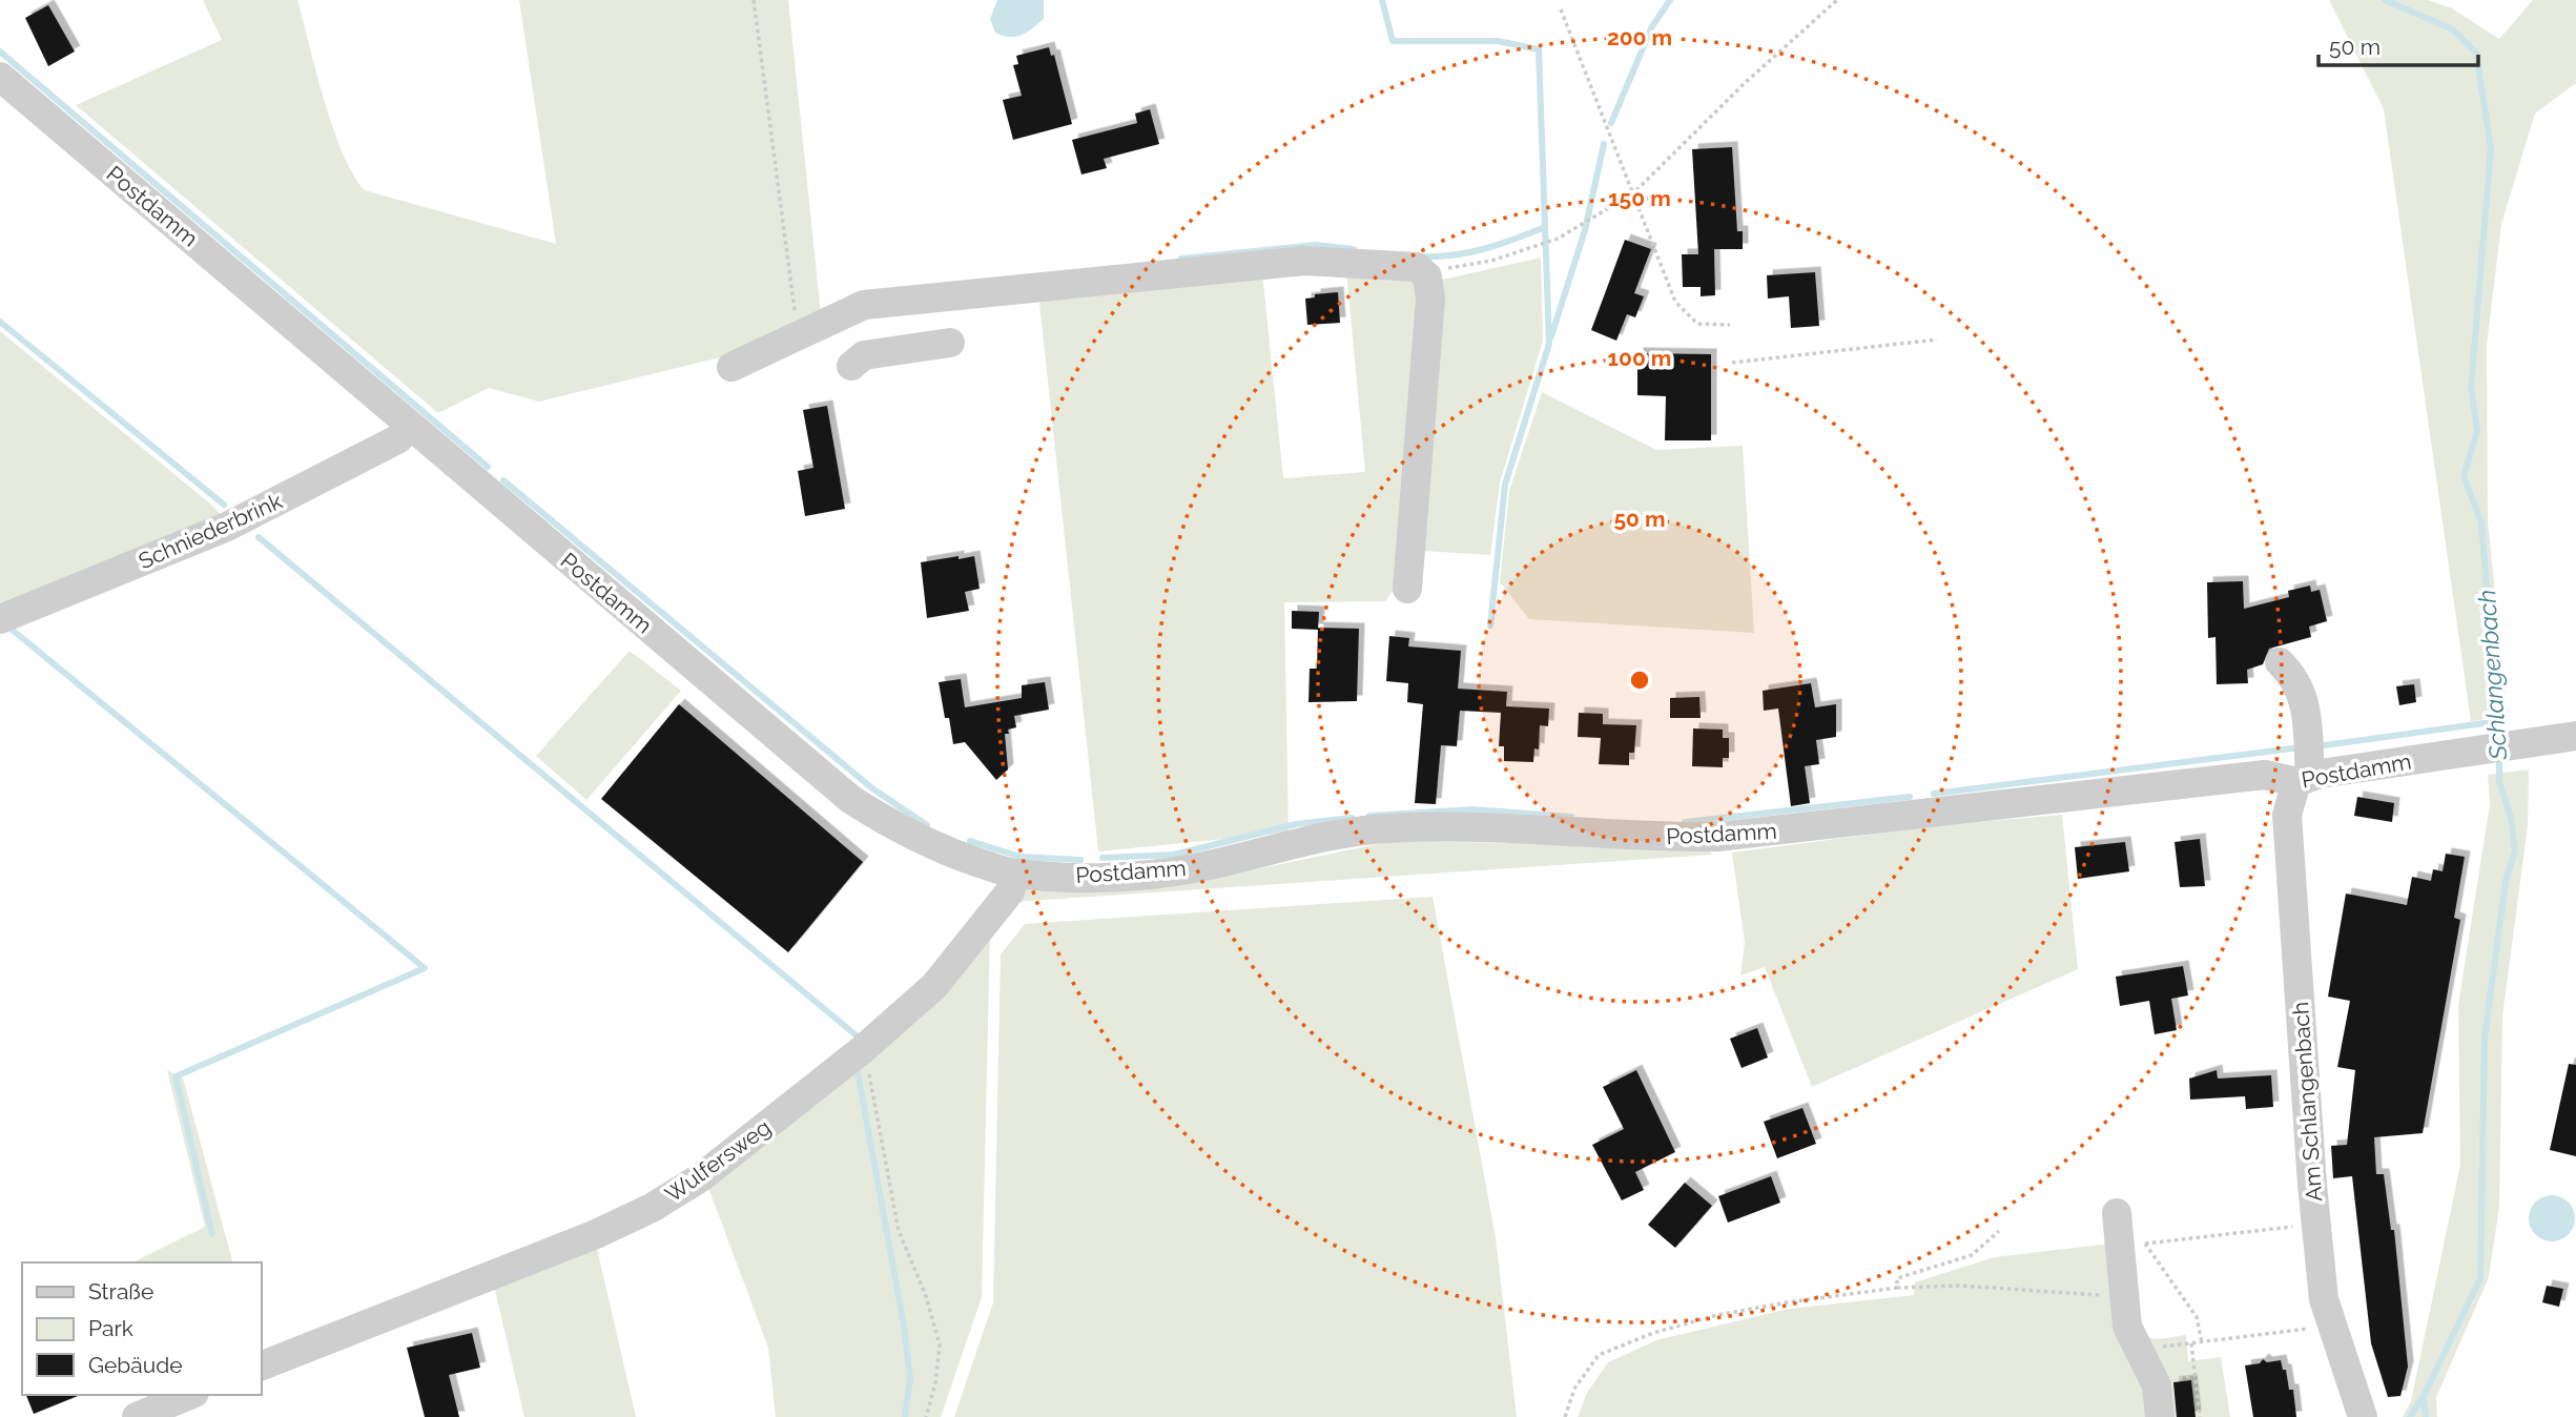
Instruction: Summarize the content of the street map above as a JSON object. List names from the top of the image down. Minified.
{"streets":{"street":["Postdamm","Schniederbrink","Am Schlangenbach","Wulfersweg"]},"crossings":[["Postdamm","Schniederbrink"],["Postdamm","Am Schlangenbach"],["Postdamm","Wulfersweg"]],"water":["Schlangenbach"],"legend":["Straße","Park","Gebäude"],"scale_bar":"50 m","rings":["200 m","150 m","100 m","50 m"]}
